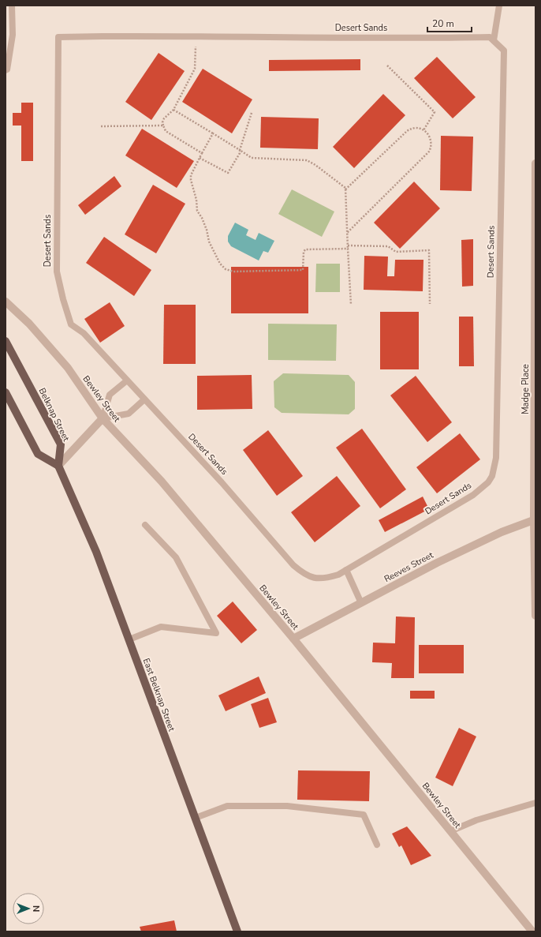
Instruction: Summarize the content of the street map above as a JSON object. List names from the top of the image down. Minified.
{"streets":{"main road":["Belknap Street","East Belknap Street"],"street":["Madge Place","Bewley Street","Reeves Street"],"lane":["Desert Sands"]},"crossings":[["Madge Place","Reeves Street"],["Bewley Street","Reeves Street"],["Belknap Street","East Belknap Street"]],"scale_bar":"20 m","north":"right"}
